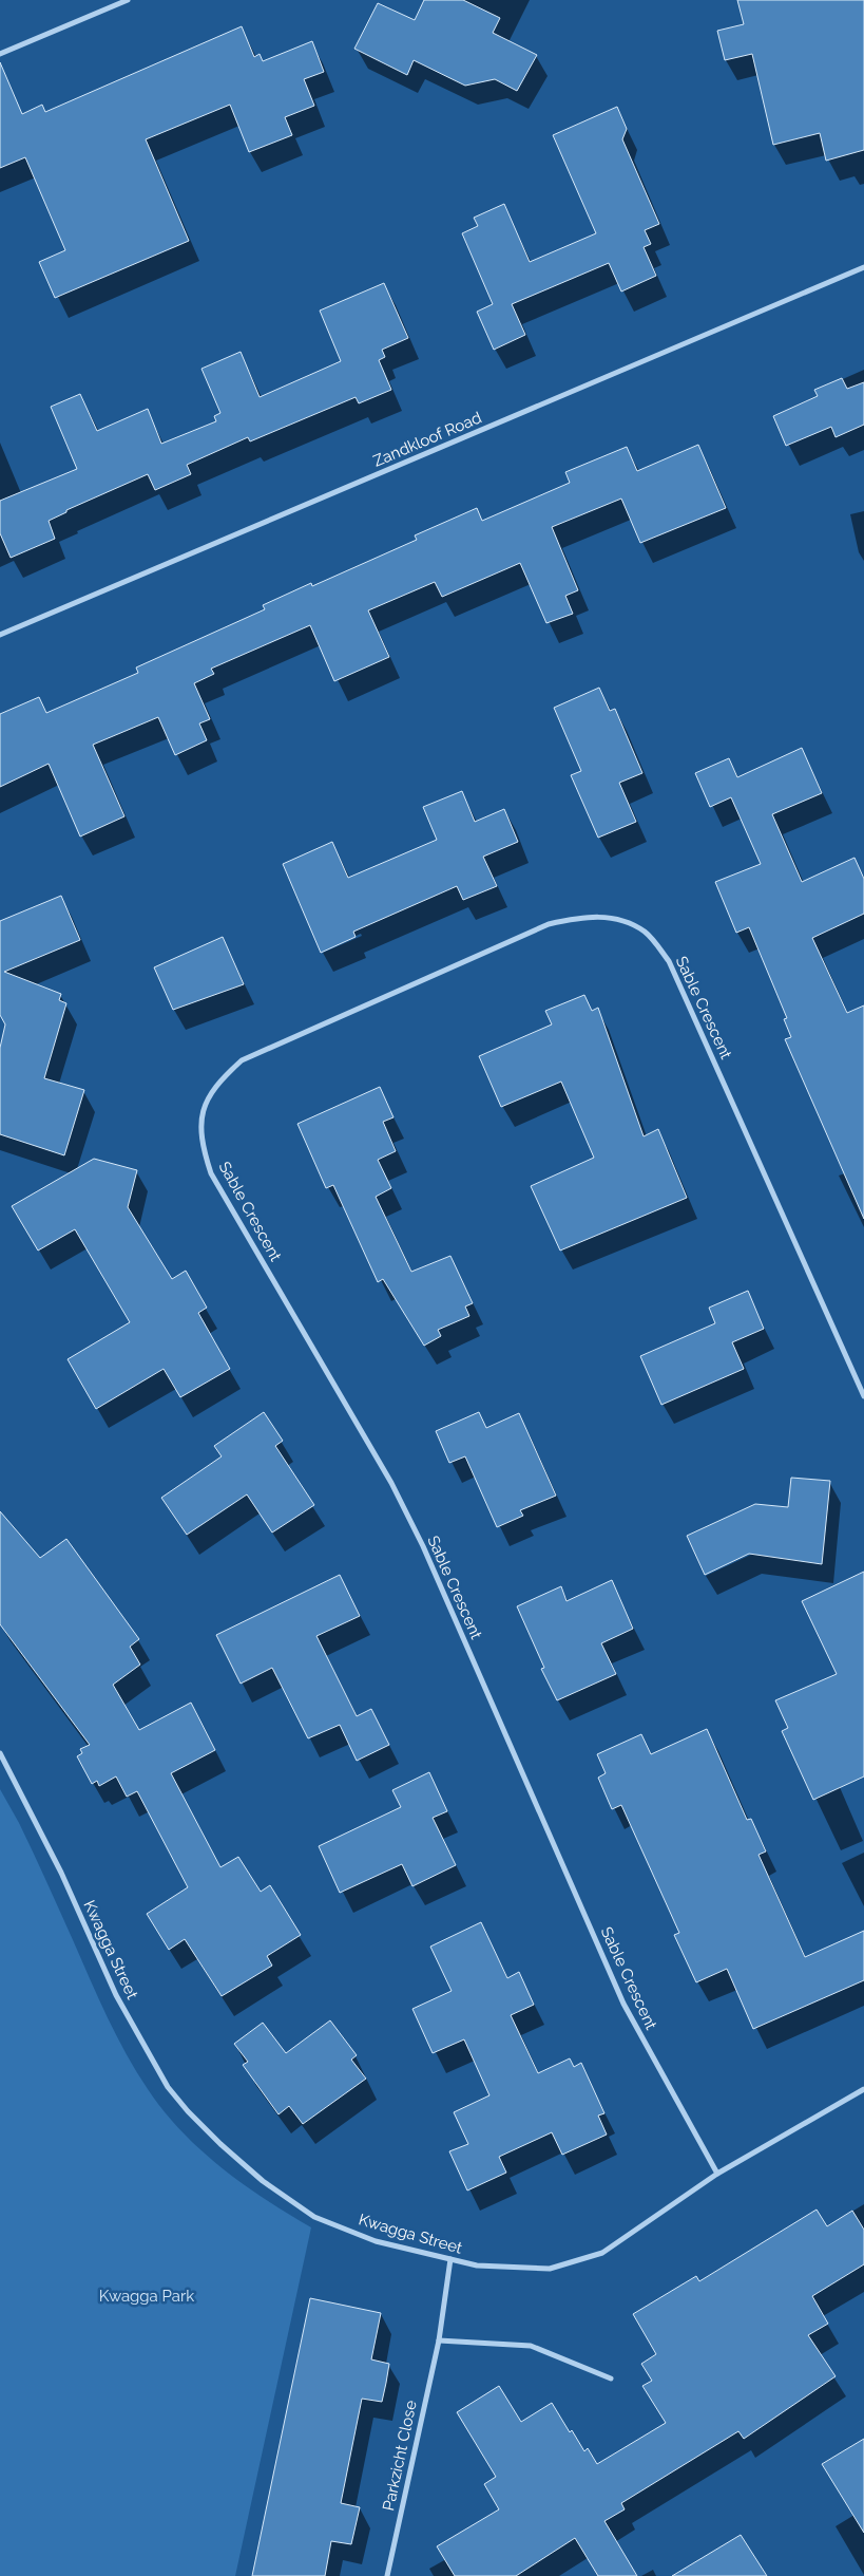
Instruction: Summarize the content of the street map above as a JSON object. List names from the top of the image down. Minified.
{"streets":{"street":["Zandkloof Road","Sable Crescent","Kwagga Street","Parkzicht Close"]},"crossings":[["Sable Crescent","Kwagga Street"],["Kwagga Street","Parkzicht Close"]],"parks":["Kwagga Park"]}
